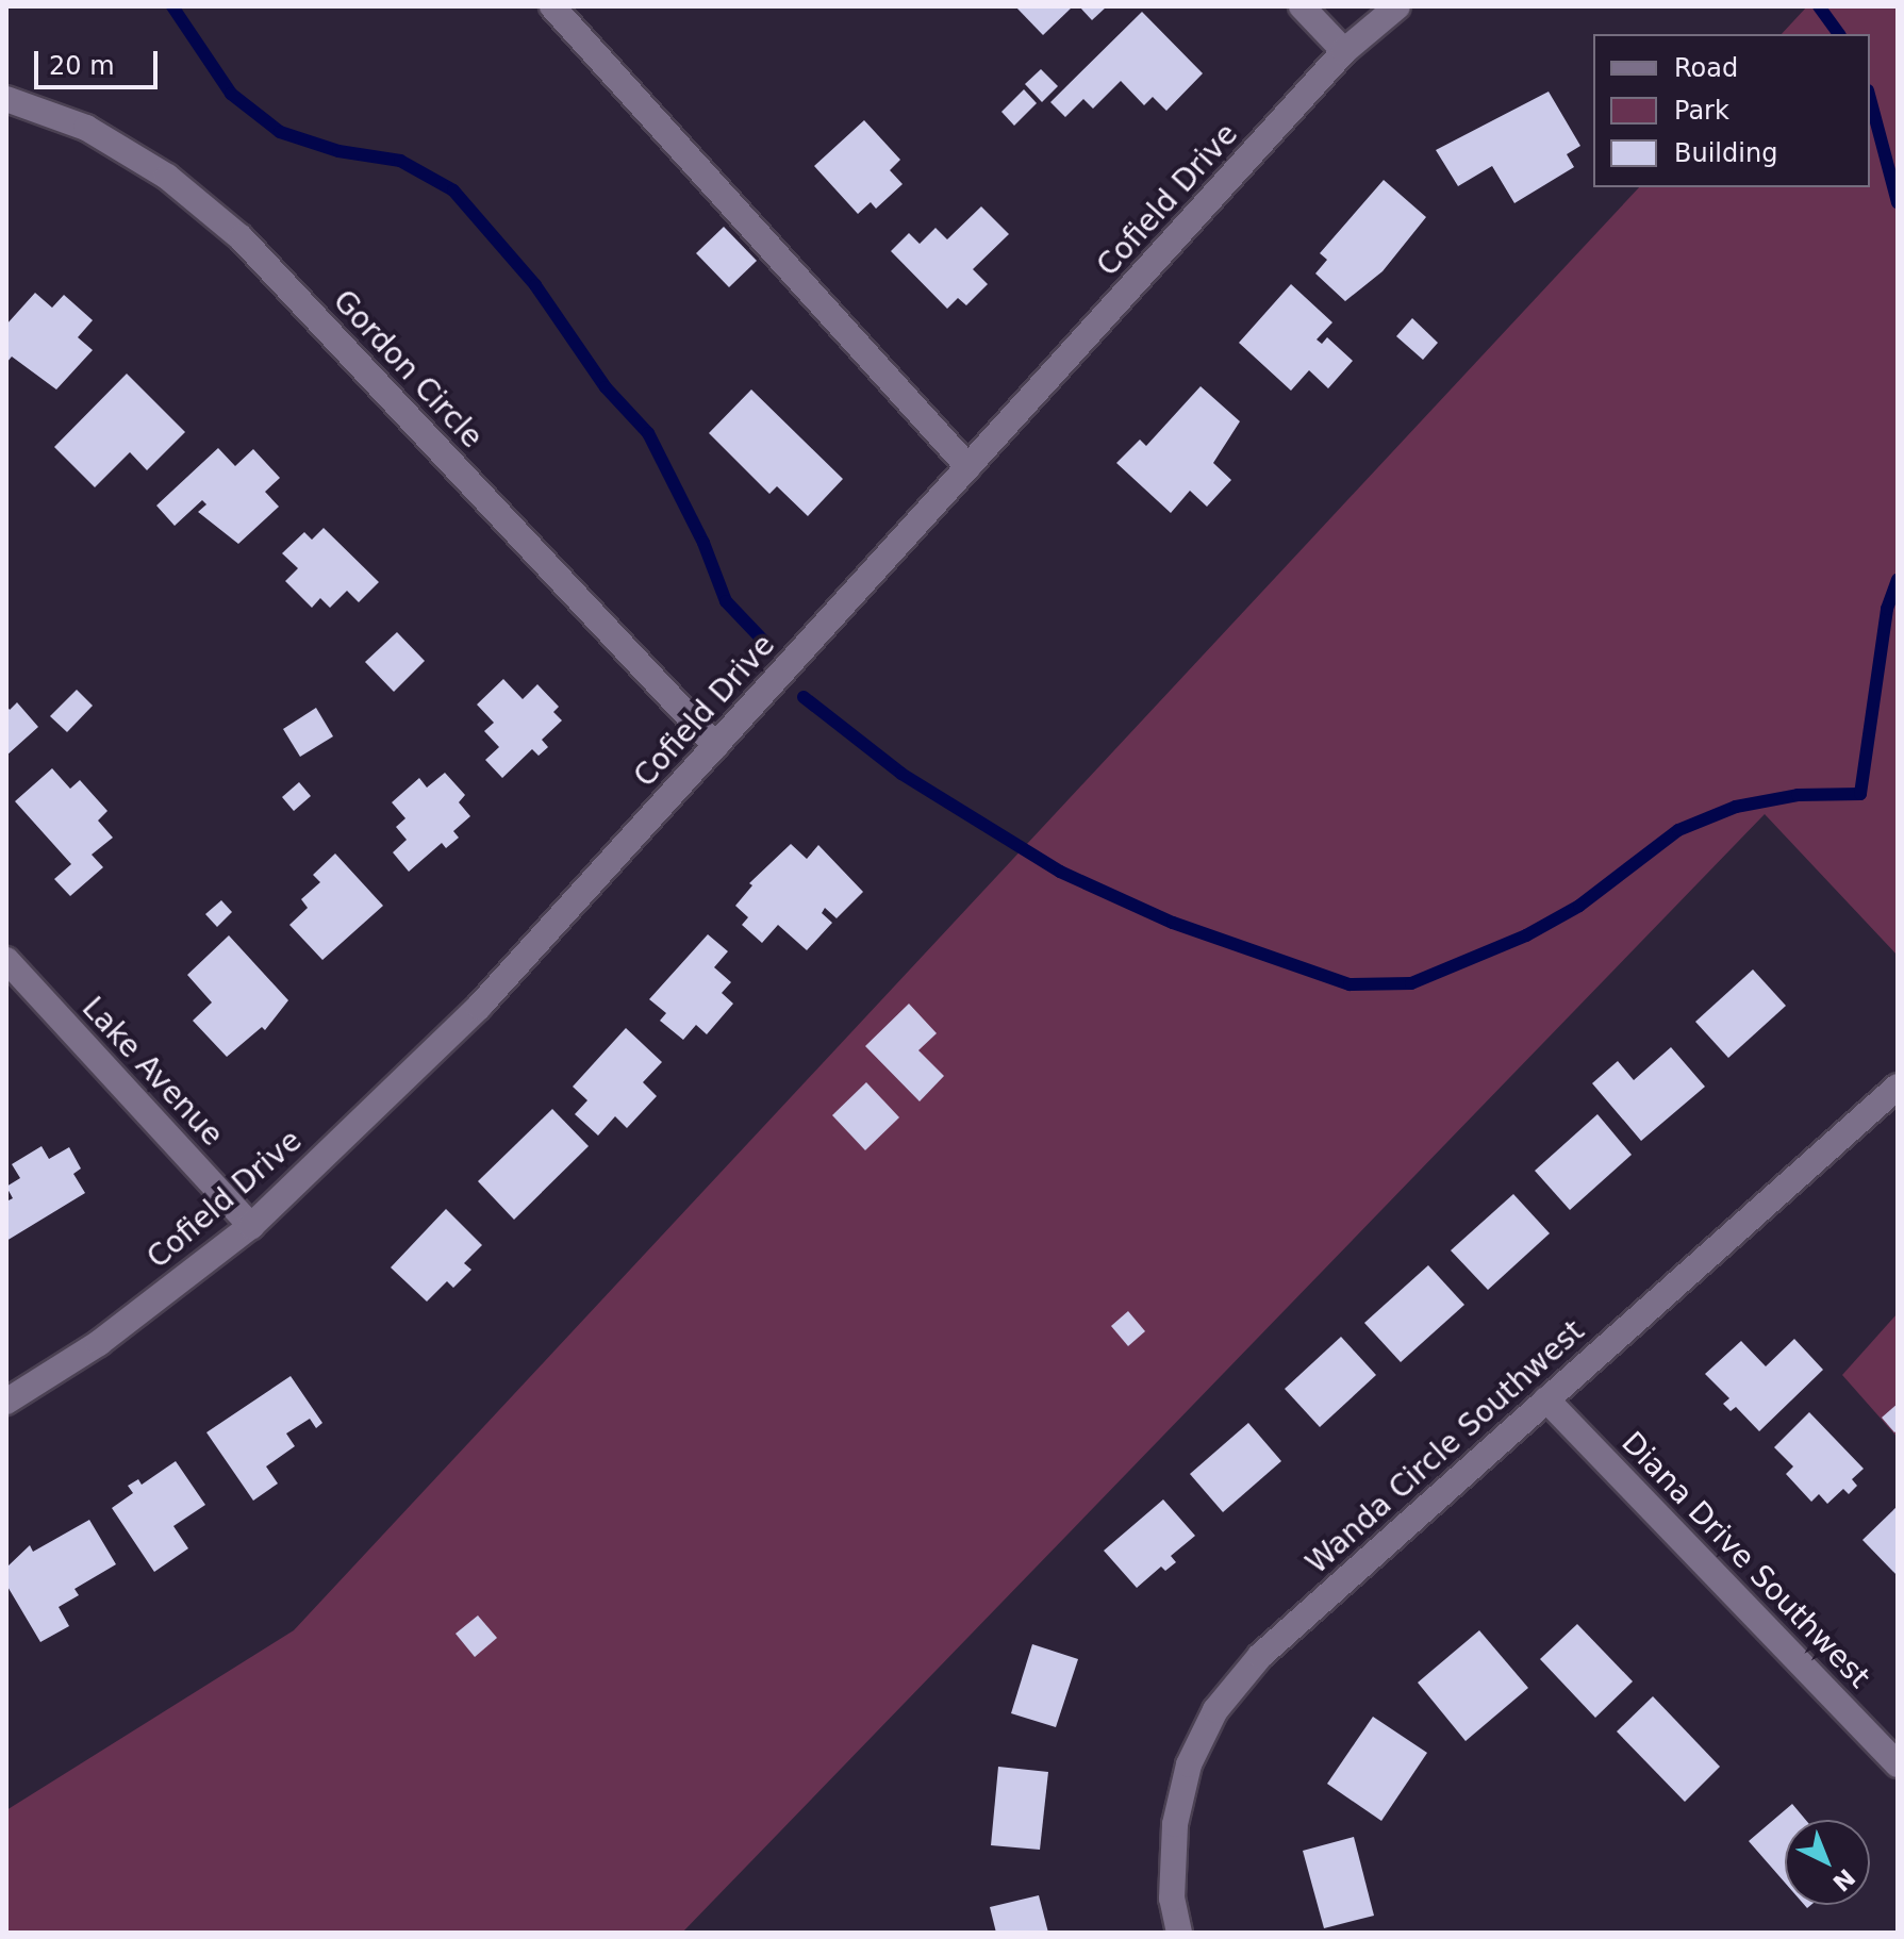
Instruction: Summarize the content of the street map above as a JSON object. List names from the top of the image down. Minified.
{"streets":{"street":["Cofield Drive","Gordon Circle","Lake Avenue","Wanda Circle Southwest","Diana Drive Southwest"]},"crossings":[["Cofield Drive","Gordon Circle"],["Cofield Drive","Lake Avenue"],["Wanda Circle Southwest","Diana Drive Southwest"]],"legend":["Road","Park","Building"],"scale_bar":"20 m","north":"bottom right"}
